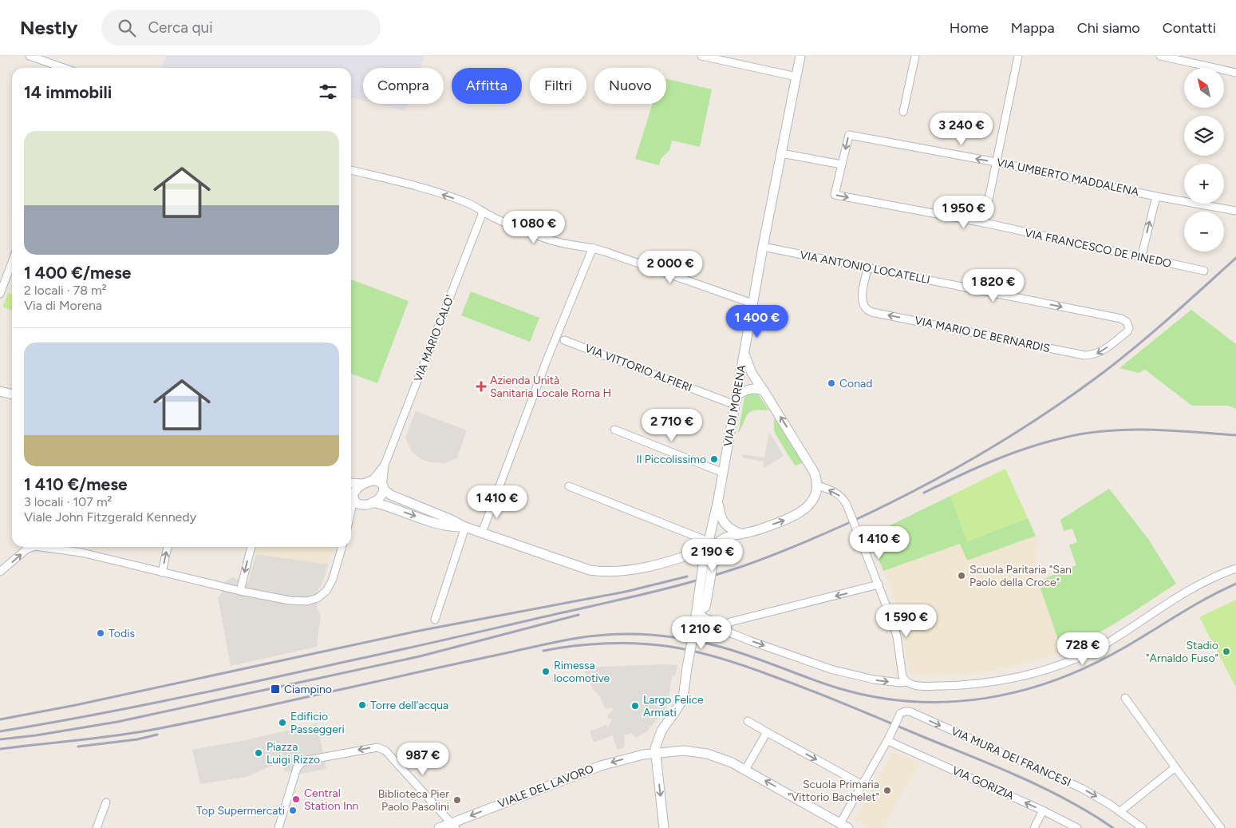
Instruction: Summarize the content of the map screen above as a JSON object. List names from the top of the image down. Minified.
{"streets":{"street":["VIA UMBERTO MADDALENA","VIA FRANCESCO DE PINEDO","VIA ANTONIO LOCATELLI","VIA MARIO DE BERNARDIS","VIA MARIO CALO'","VIA VITTORIO ALFIERI","VIA DI MORENA","VIA MURA DEI FRANCESI","VIA GORIZIA","VIALE DEL LAVORO"]},"crossings":[["VIA UMBERTO MADDALENA","VIA FRANCESCO DE PINEDO"],["VIA ANTONIO LOCATELLI","VIA MARIO DE BERNARDIS"],["VIA ANTONIO LOCATELLI","VIA DI MORENA"],["VIA VITTORIO ALFIERI","VIA DI MORENA"],["VIA DI MORENA","VIALE DEL LAVORO"],["VIA MURA DEI FRANCESI","VIA GORIZIA"],["VIA MURA DEI FRANCESI","VIALE DEL LAVORO"]],"one_way":["VIA UMBERTO MADDALENA","VIA ANTONIO LOCATELLI","VIA MARIO DE BERNARDIS","VIA MURA DEI FRANCESI","VIA GORIZIA","VIALE DEL LAVORO"],"places":{"other":["Conad","Il Piccolissimo","Scuola Paritaria \"San Paolo della Croce\"","Todis","Stadio \"Arnaldo Fuso\"","Rimessa locomotive","Torre dell'acqua","Largo Felice Armati","Edificio Passeggeri","Piazza Luigi Rizzo","Scuola Primaria \"Vittorio Bachelet\"","Central Station Inn","Biblioteca Pier Paolo Pasolini","Top Supermercati"],"health":["Azienda Unità Sanitaria Locale Roma H"],"transit":["Ciampino"]},"north":"top left","page":{"header":"Nestly","search":"Cerca qui","nav":["Home","Mappa","Chi siamo","Contatti"],"map_buttons":["+","−"],"chip":["Compra","Affitta","Filtri","Nuovo"],"heading":"14 immobili","price":["3 240 €","1 950 €","1 080 €","2 000 €","1 820 €","1 400 €","2 710 €","1 410 €","1 410 €","2 190 €","1 590 €","1 210 €","728 €","987 €"],"list":[{"name":"1 400 €/mese","note":"2 locali · 78 m² · Via di Morena"},{"name":"1 410 €/mese","note":"3 locali · 107 m² · Viale John Fitzgerald Kennedy"}]}}
